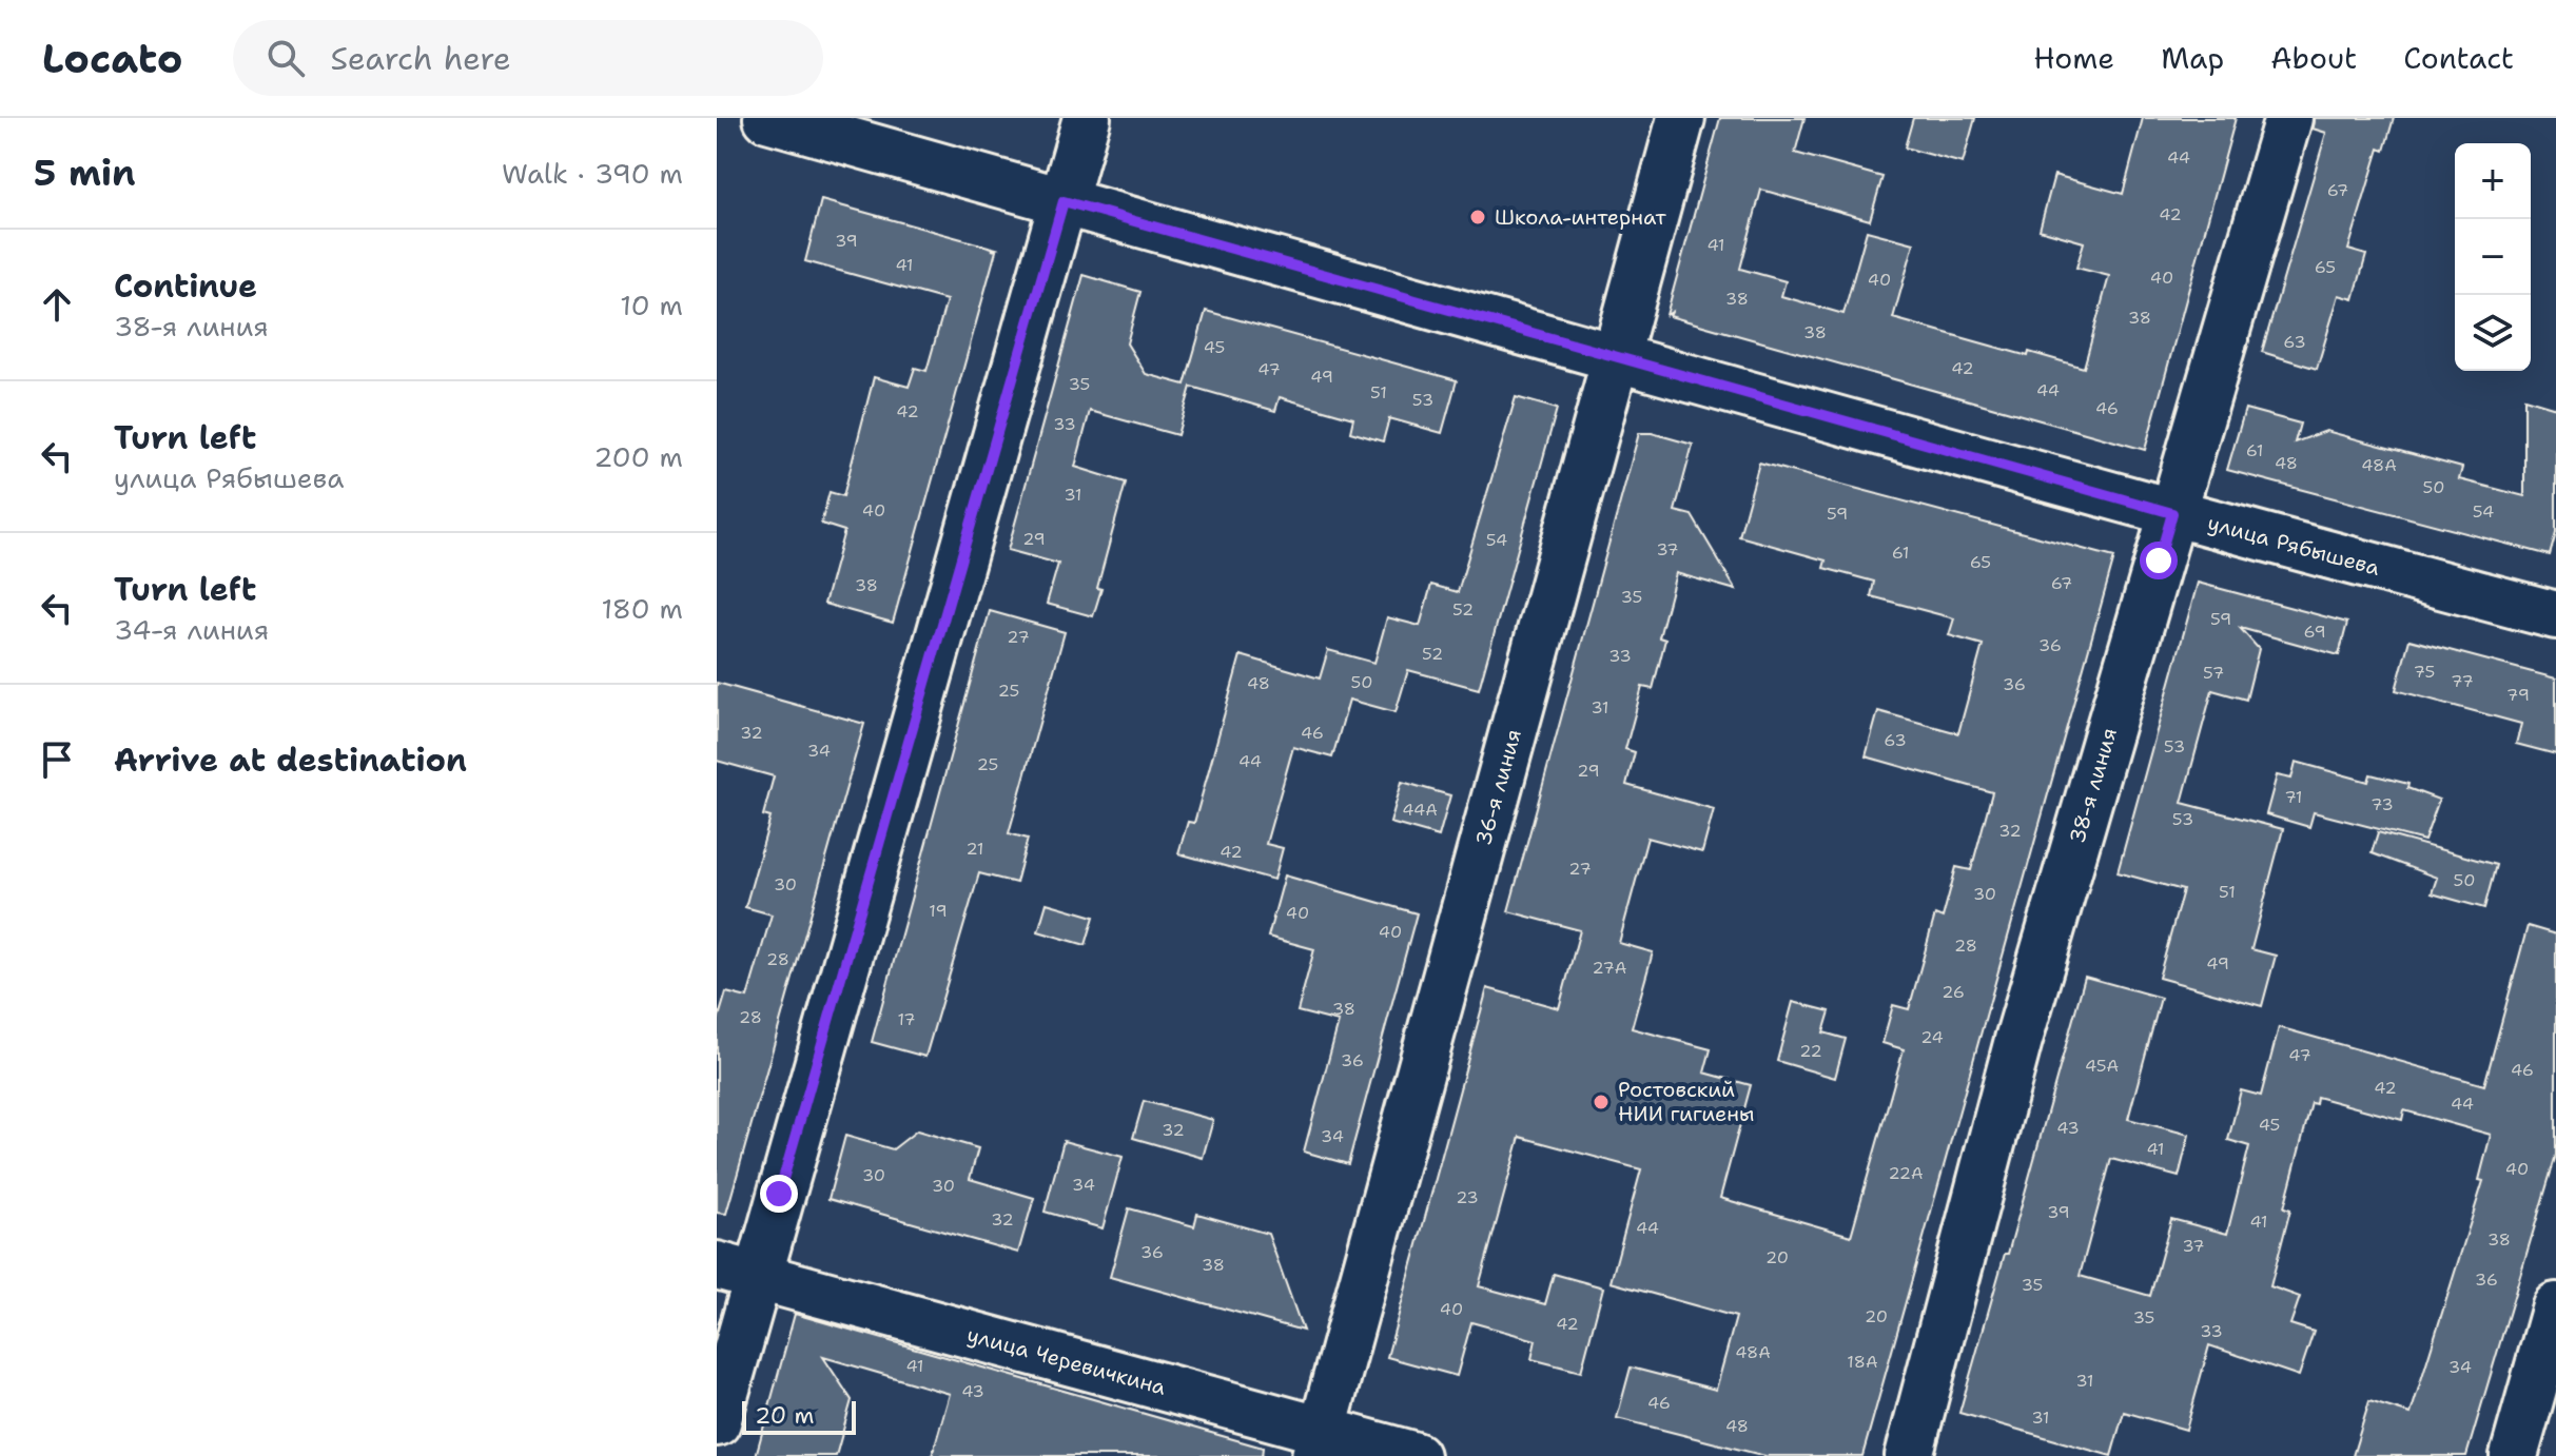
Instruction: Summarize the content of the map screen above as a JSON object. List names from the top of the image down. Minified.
{"streets":{"street":["улица Рябышева","38-я линия","36-я линия","улица Черевичкина"]},"crossings":[["улица Рябышева","38-я линия"],["улица Рябышева","36-я линия"],["36-я линия","улица Черевичкина"]],"places":["Школа-интернат","Ростовский НИИ гигиены"],"house_numbers":["44","67","42","39","41","41","65","40","40","38","38","38","63","45","42","47","49","35","44","51","53","46","42","33","61","48","48А","50","31","40","54","59","29","54","37","61","65","67","38","35","52","59","69","27","36","52","33","75","57","77","50","48","36","25","79","31","32","46","63","53","34","44","25","29","71","73","44А","53","32","21","42","27","50","30","51","30","19","40","40","28","28","49","27А","26","38","28","17","24","22","47","36","45А","46","42","44","45","43","32","34","41","40","22А","30","34","30","23","39","32","41","44","38","37","36","20","38","36","35","40","20","35","42","33","48А","18А","41","34","31","43","46","31","48"],"scale_bar":"20 m","page":{"header":"Locato","search":"Search here","nav":["Home","Map","About","Contact"],"heading":["5 min","Walk · 390 m"],"map_buttons":["+","−"],"list":[["Continue","38-я линия","10 m"],["Turn left","улица Рябышева","200 m"],["Turn left","34-я линия","180 m"],"Arrive at destination"],"scale":"20 m"}}
